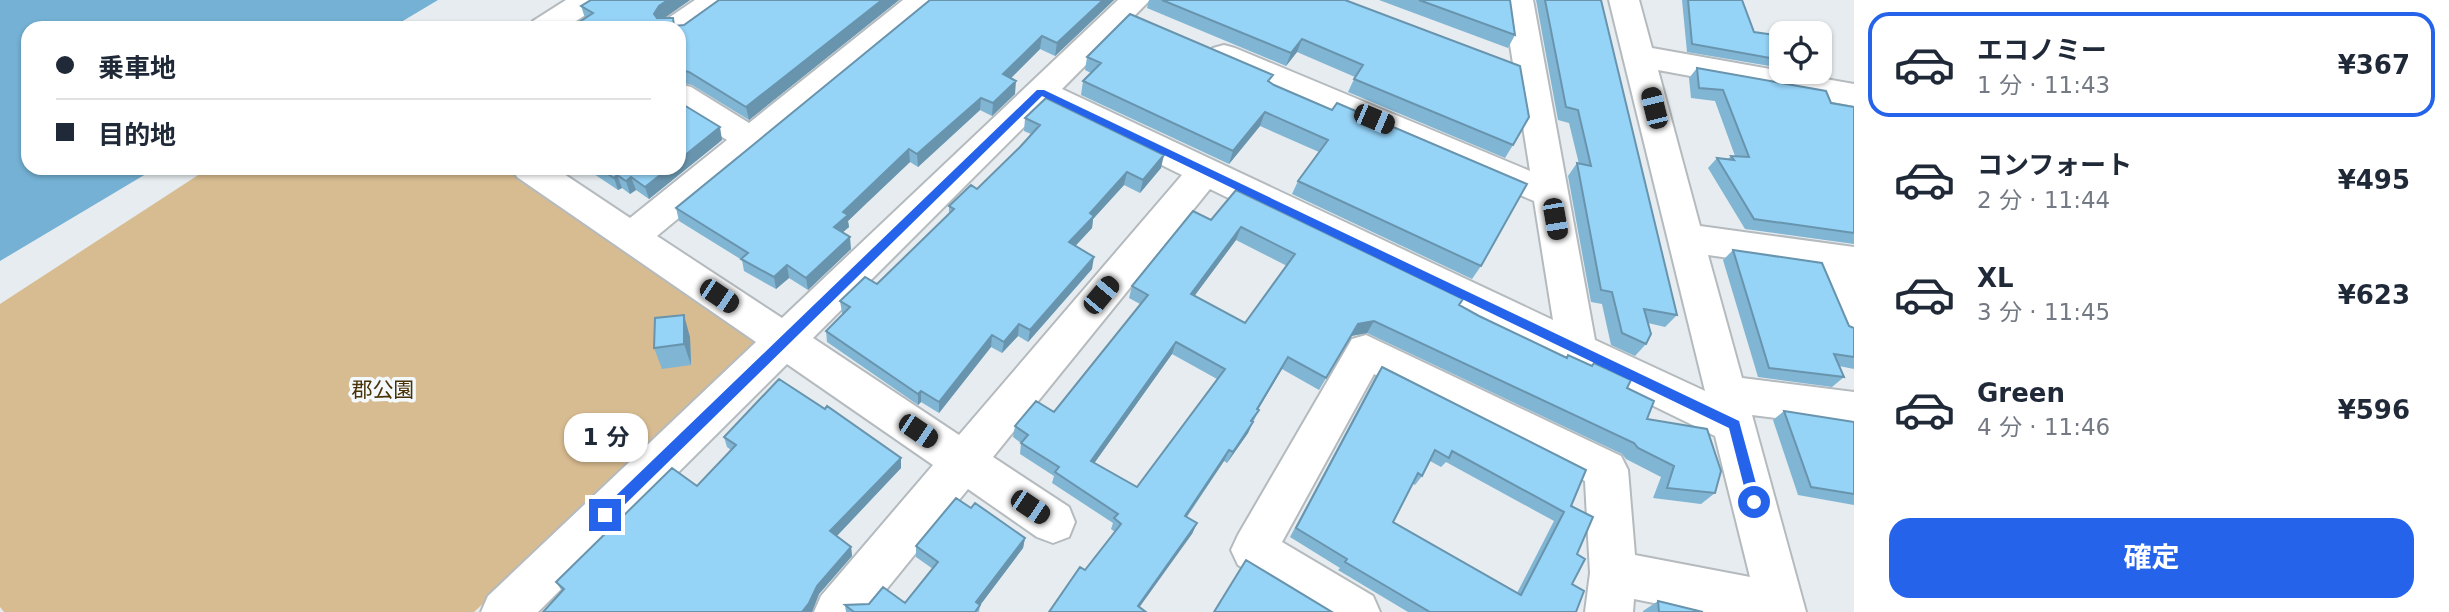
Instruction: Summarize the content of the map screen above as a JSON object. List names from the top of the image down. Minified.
{"parks":["郡公園"],"page":{"list":[{"name":"エコノミー","note":"1 分 · 11:43","value":"¥367"},{"name":"コンフォート","note":"2 分 · 11:44","value":"¥495"},{"name":"XL","note":"3 分 · 11:45","value":"¥623"},{"name":"Green","note":"4 分 · 11:46","value":"¥596"}],"banner":["乗車地","目的地"],"bubble":"1 分","buttons":"確定"}}
